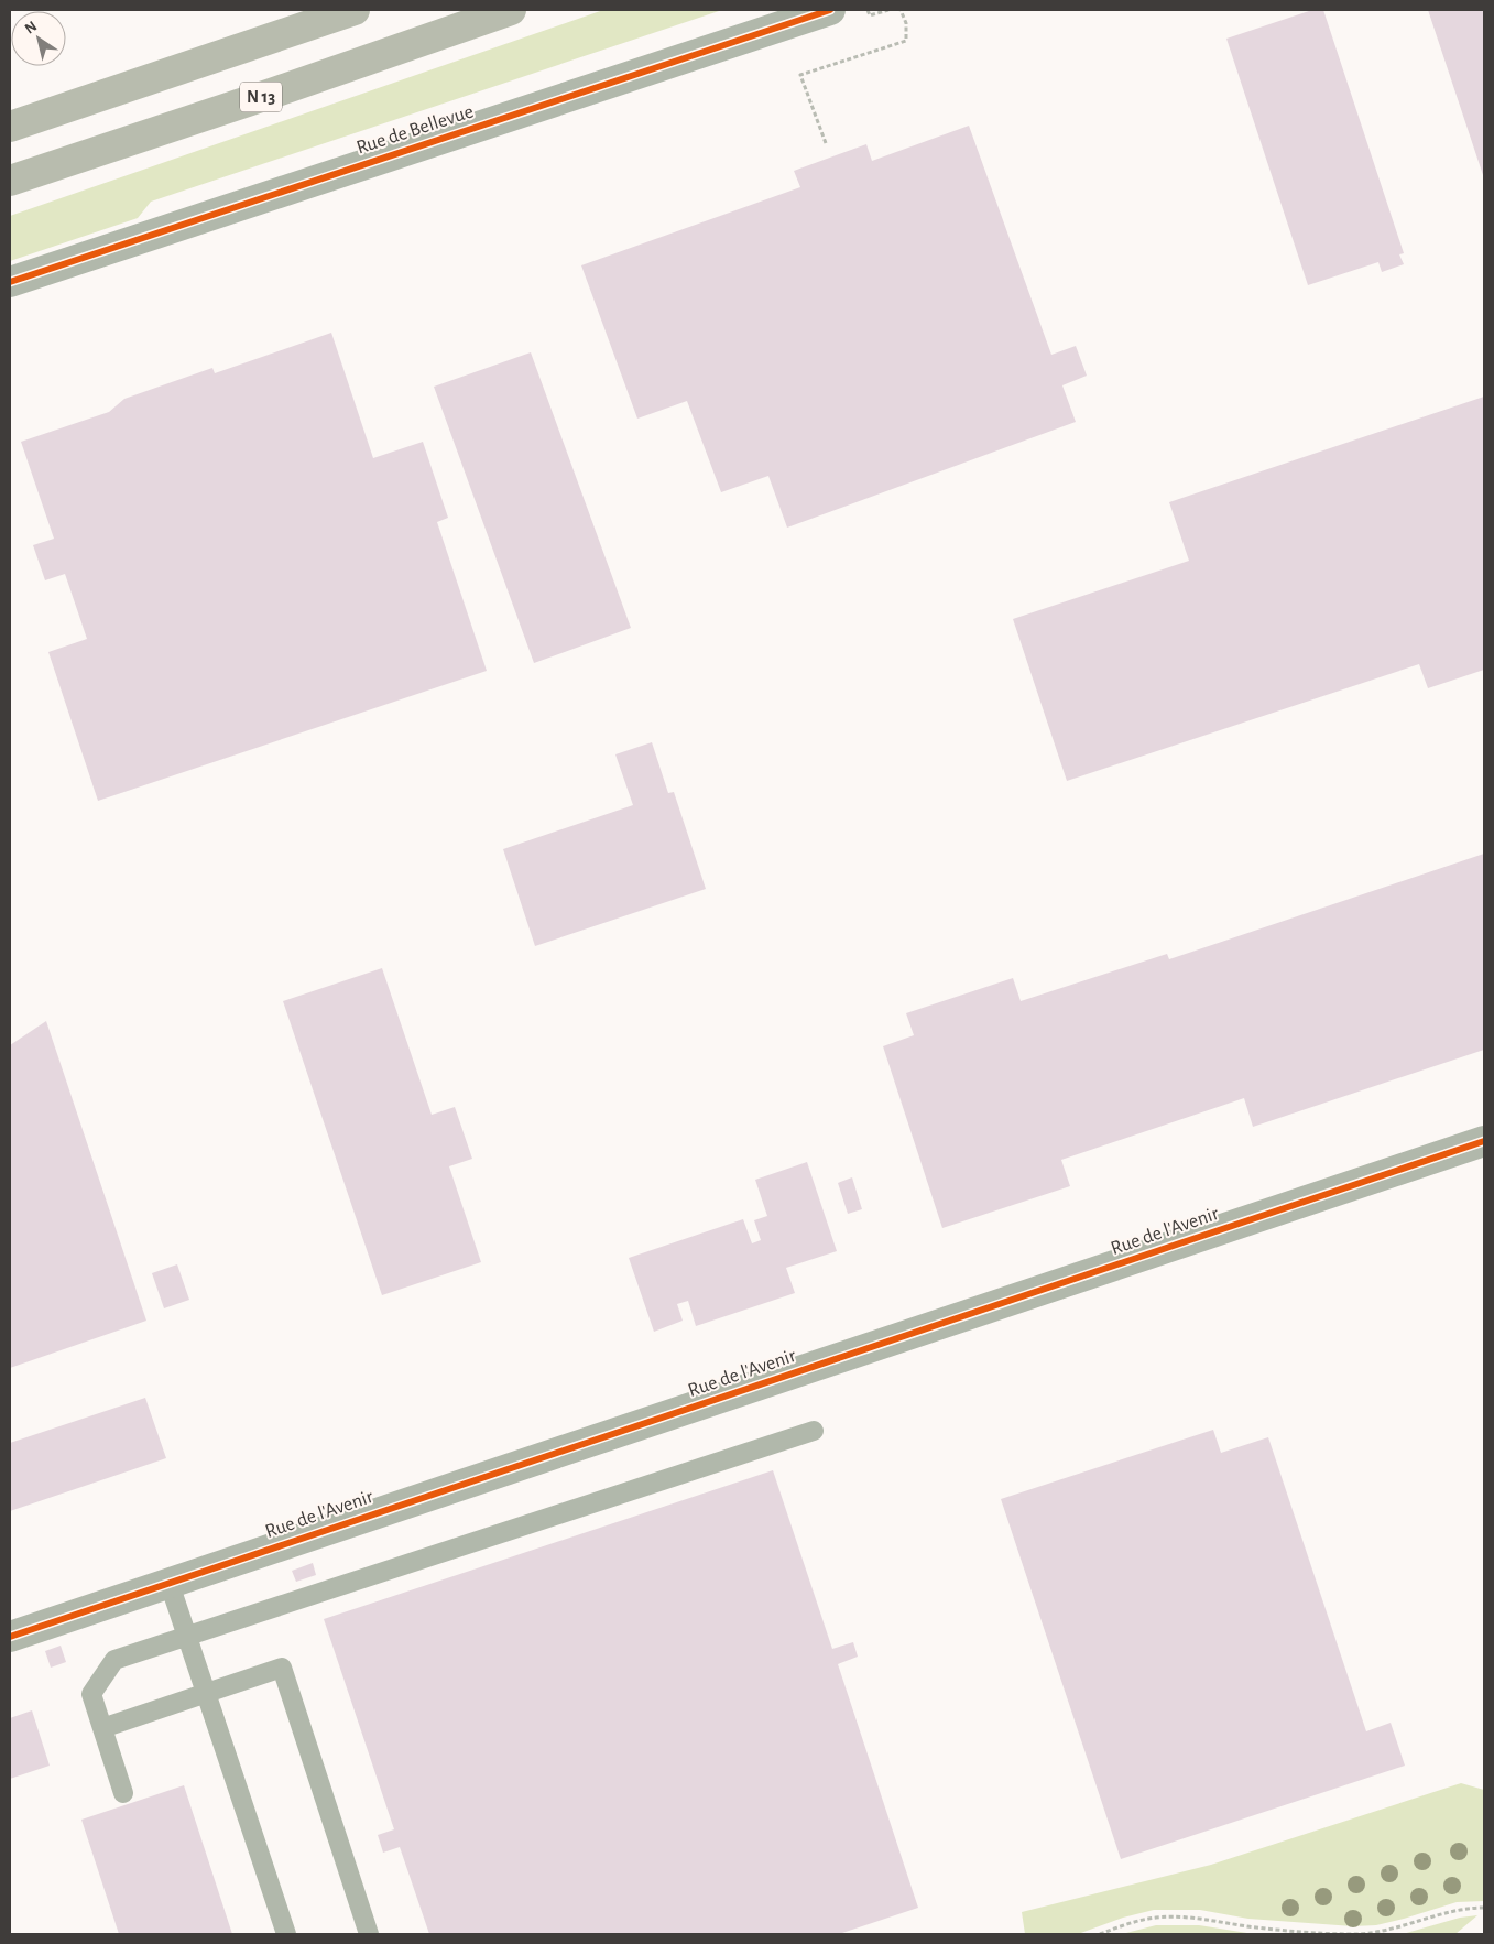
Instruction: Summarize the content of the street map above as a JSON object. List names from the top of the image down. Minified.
{"streets":{"highway":["N 13"],"street":["Rue de Bellevue","Rue de l'Avenir"]},"north":"top left"}
